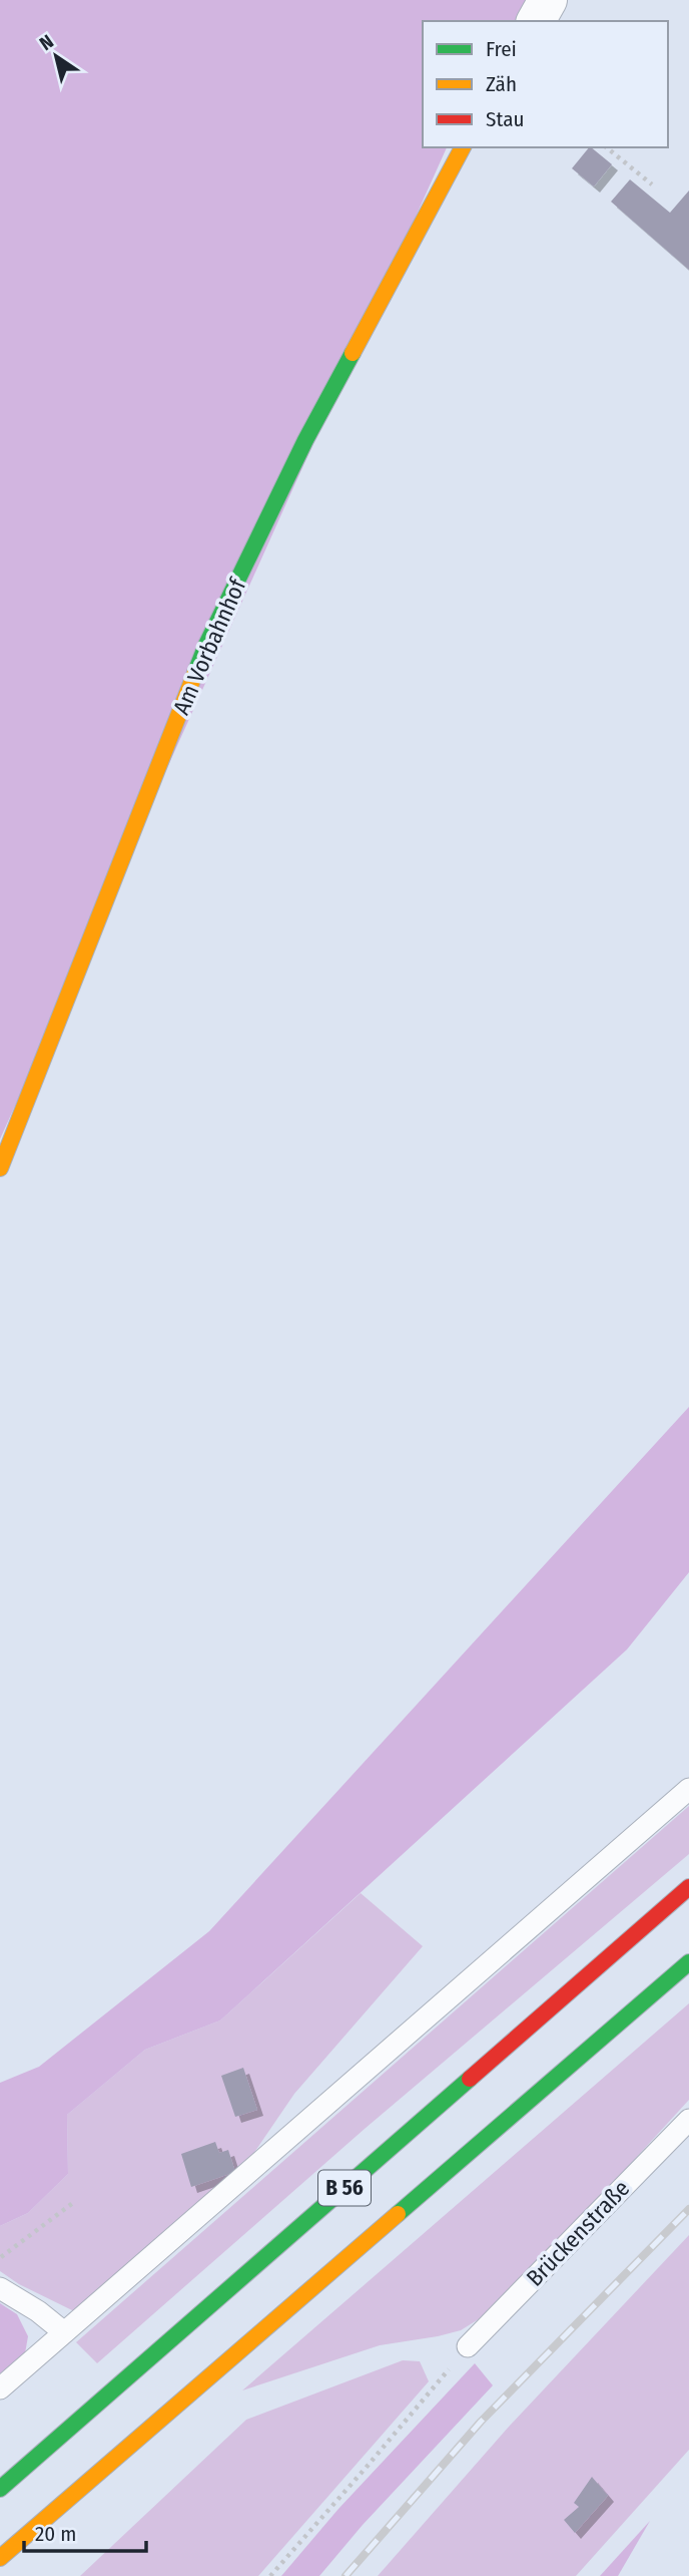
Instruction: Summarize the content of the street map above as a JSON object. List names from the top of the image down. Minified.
{"streets":{"main road":["Am Vorbahnhof","B 56"],"lane":["Brückenstraße"]},"legend":["Frei","Zäh","Stau"],"scale_bar":"20 m","north":"top left"}
